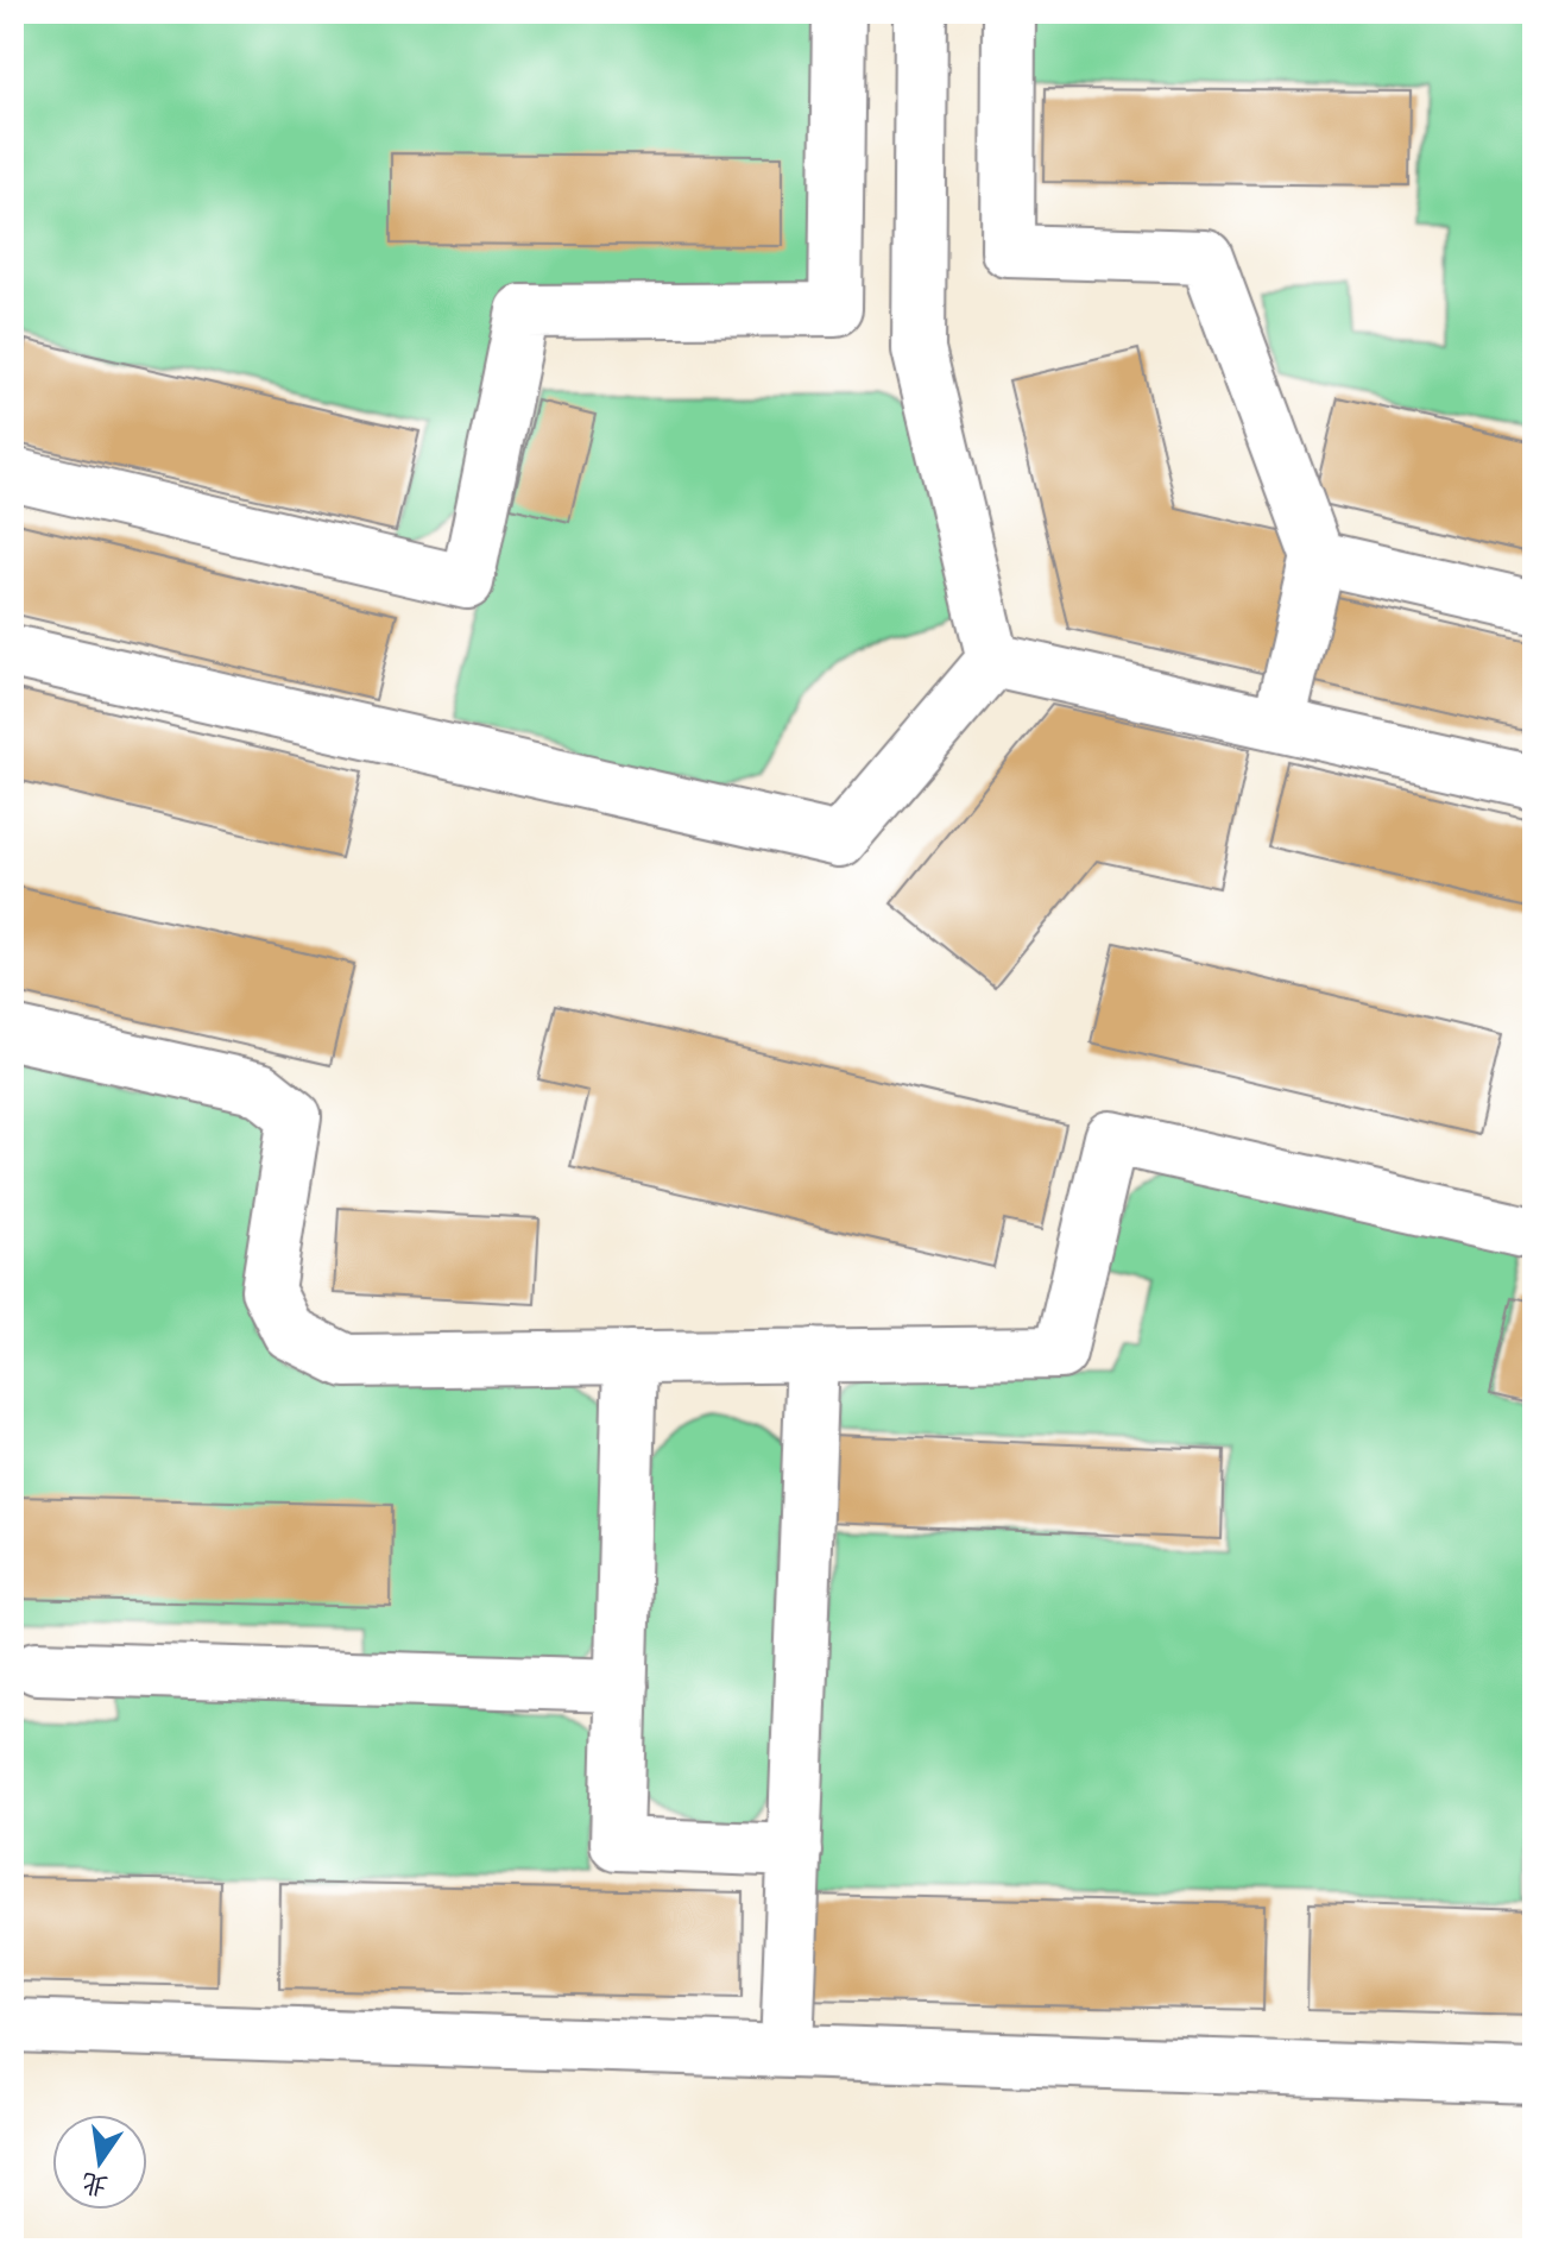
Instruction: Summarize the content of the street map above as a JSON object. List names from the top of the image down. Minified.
{"north":"bottom"}
